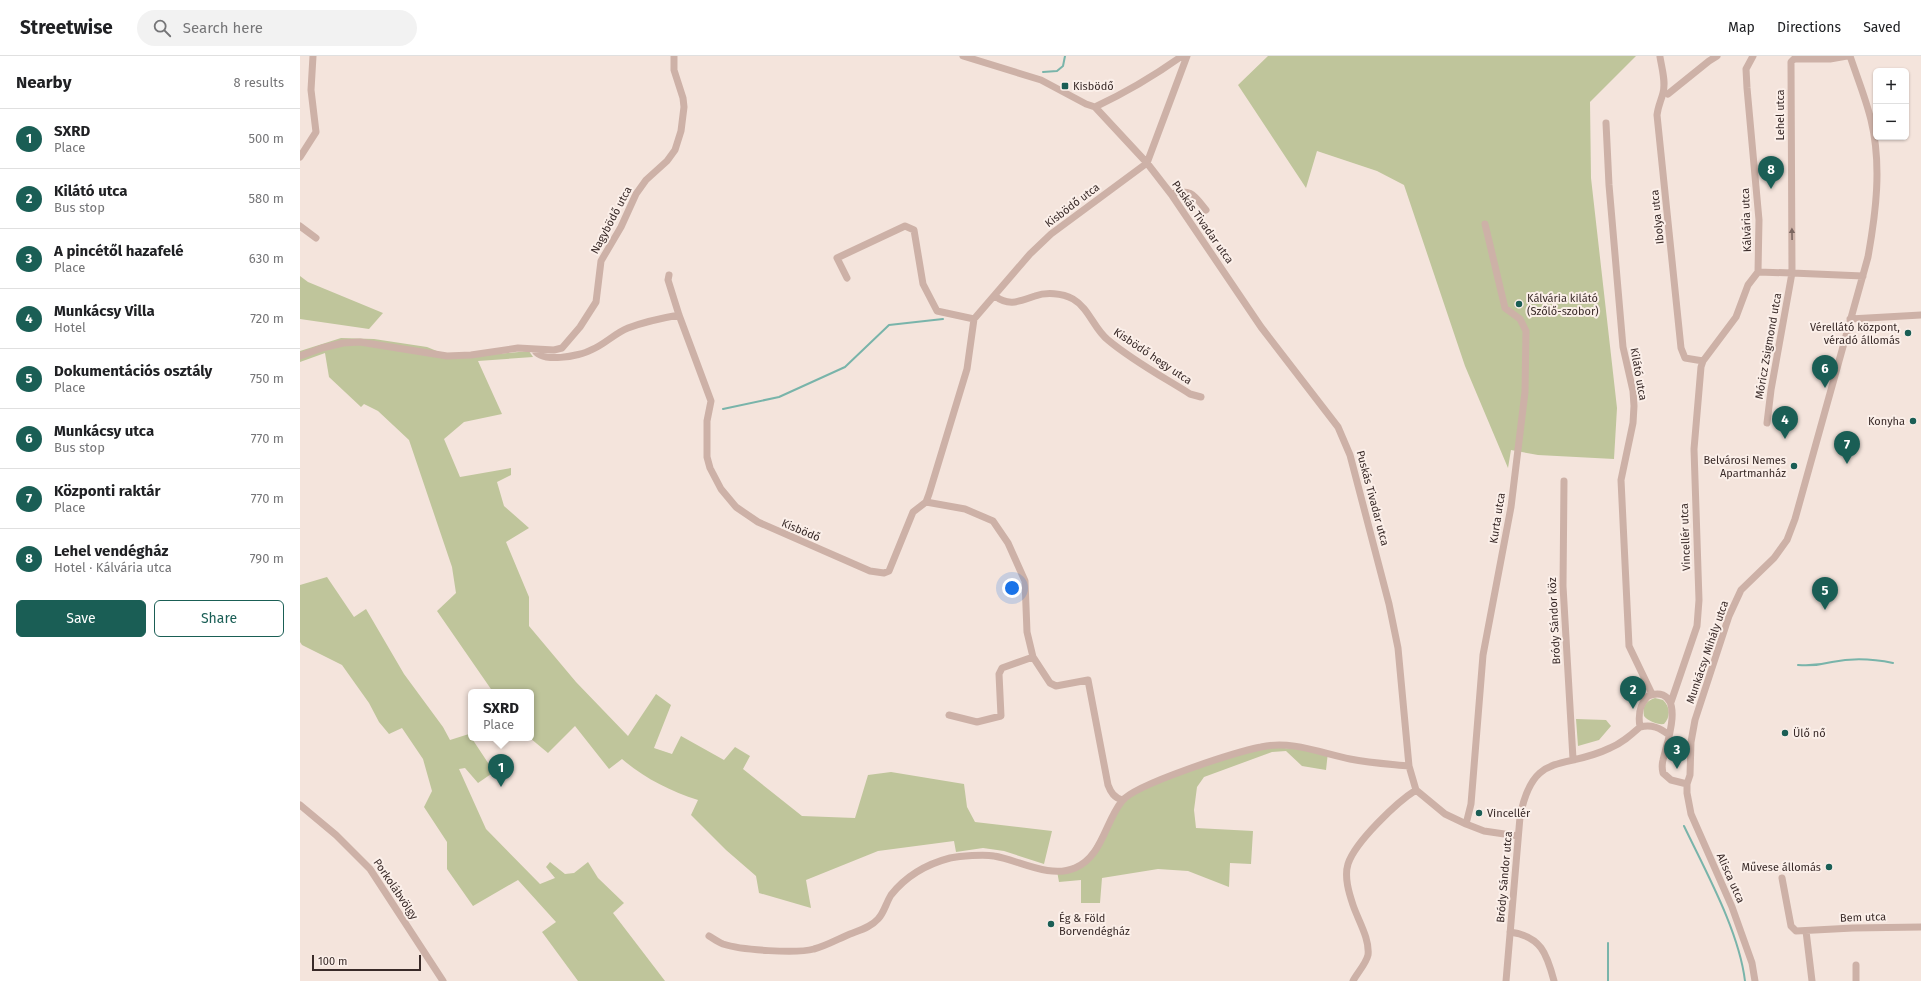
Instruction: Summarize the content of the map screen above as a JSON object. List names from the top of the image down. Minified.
{"streets":{"street":["Lehel utca","Kisbödő utca","Ibolya utca","Nagybödő utca","Kálvária utca","Puskás Tivadar utca","Móricz Zsigmond utca","Kisbödő hegy utca","Kilátó utca","Kurta utca","Kisbödő","Vincellér utca","Bródy Sándor köz","Munkácsy Mihály utca","Bródy Sándor utca","Alisca utca","Porkolábvölgy","Bem utca"]},"crossings":[["Lehel utca","Móricz Zsigmond utca"],["Kisbödő utca","Puskás Tivadar utca"],["Kisbödő utca","Kisbödő hegy utca"],["Kisbödő utca","Kisbödő"],["Ibolya utca","Vincellér utca"],["Vincellér utca","Munkácsy Mihály utca"],["Vincellér utca","Alisca utca"],["Bródy Sándor köz","Bródy Sándor utca"],["Munkácsy Mihály utca","Alisca utca"]],"one_way":["Lehel utca"],"places":{"transit":["Kisbödő"],"other":["Kálvária kilátó (Szőlő-szobor)","Vérellátó központ, véradó állomás","Konyha","Belvárosi Nemes Apartmanház","Ülő nő","Vincellér","Művese állomás","Ég & Föld Borvendégház"]},"scale_bar":"100 m","page":{"header":"Streetwise","search":"Search here","nav":["Map","Directions","Saved"],"heading":["Nearby","8 results"],"map_buttons":["+","−"],"list":[{"mark":"1","name":"SXRD","note":"Place","value":"500 m"},{"mark":"2","name":"Kilátó utca","note":"Bus stop","value":"580 m"},{"mark":"3","name":"A pincétől hazafelé","note":"Place","value":"630 m"},{"mark":"4","name":"Munkácsy Villa","note":"Hotel","value":"720 m"},{"mark":"5","name":"Dokumentációs osztály","note":"Place","value":"750 m"},{"mark":"6","name":"Munkácsy utca","note":"Bus stop","value":"770 m"},{"mark":"7","name":"Központi raktár","note":"Place","value":"770 m"},{"mark":"8","name":"Lehel vendégház","note":"Hotel · Kálvária utca","value":"790 m"}],"pins":["8","6","4","7","5","2","3","1"],"buttons":["Save","Share"],"popup":["SXRD","Place"],"scale":"100 m"}}
